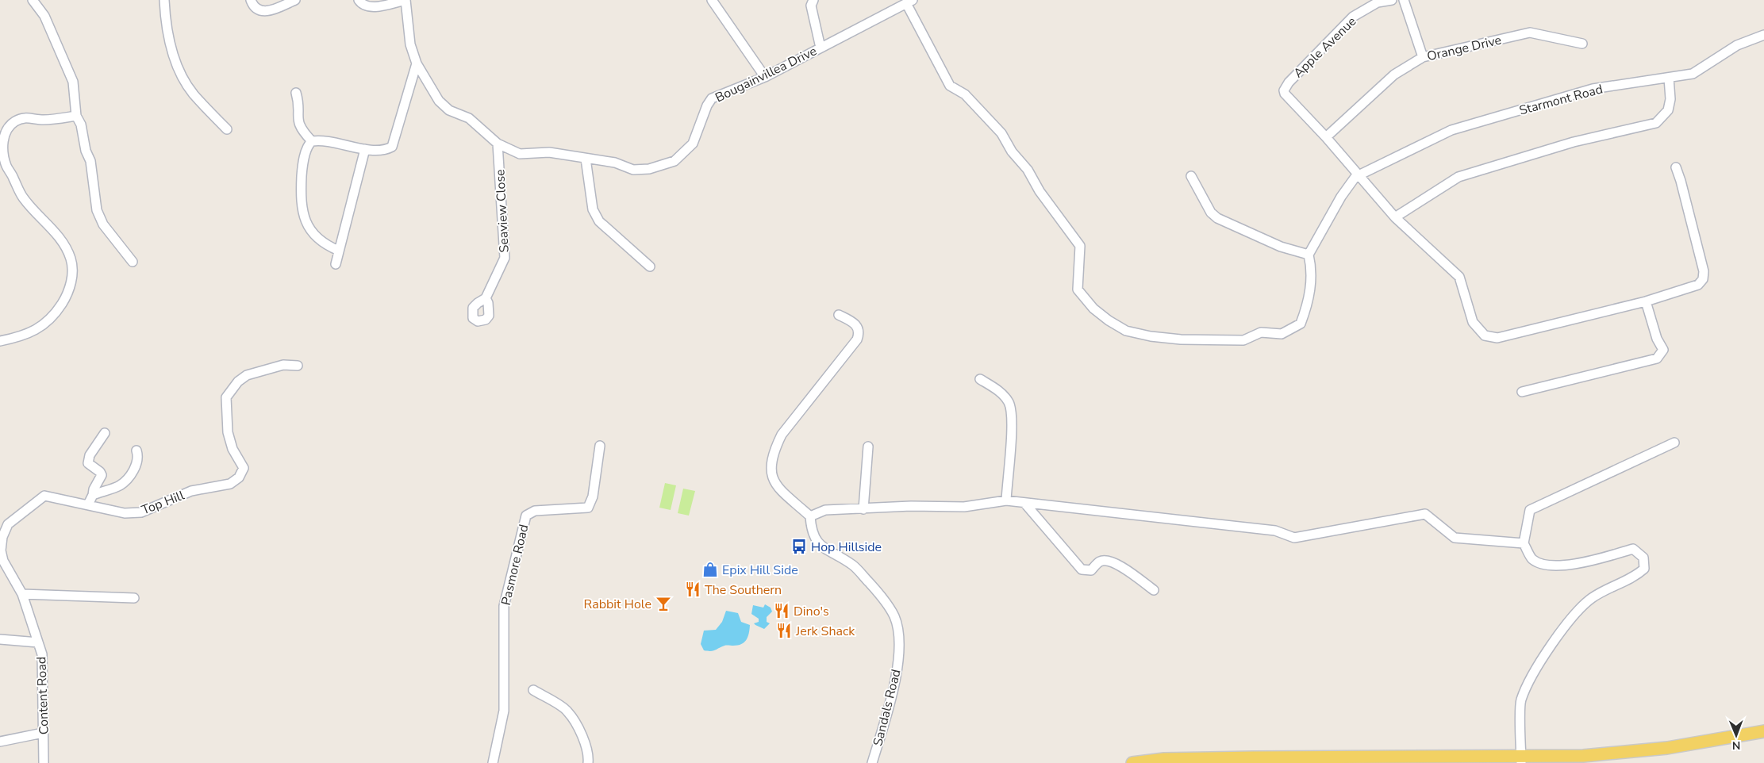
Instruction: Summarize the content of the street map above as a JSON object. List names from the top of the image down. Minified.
{"streets":{"street":["Apple Avenue","Orange Drive","Bougainvillea Drive","Starmont Road","Seaview Close","Top Hill","Pasmore Road","Content Road","Sandals Road"]},"crossings":[["Apple Avenue","Orange Drive"],["Bougainvillea Drive","Seaview Close"],["Top Hill","Content Road"]],"places":{"bus stop":["Hop Hillside"],"shop":["Epix Hill Side"],"restaurant":["The Southern","Dino's","Jerk Shack"],"bar":["Rabbit Hole"]},"north":"bottom"}
